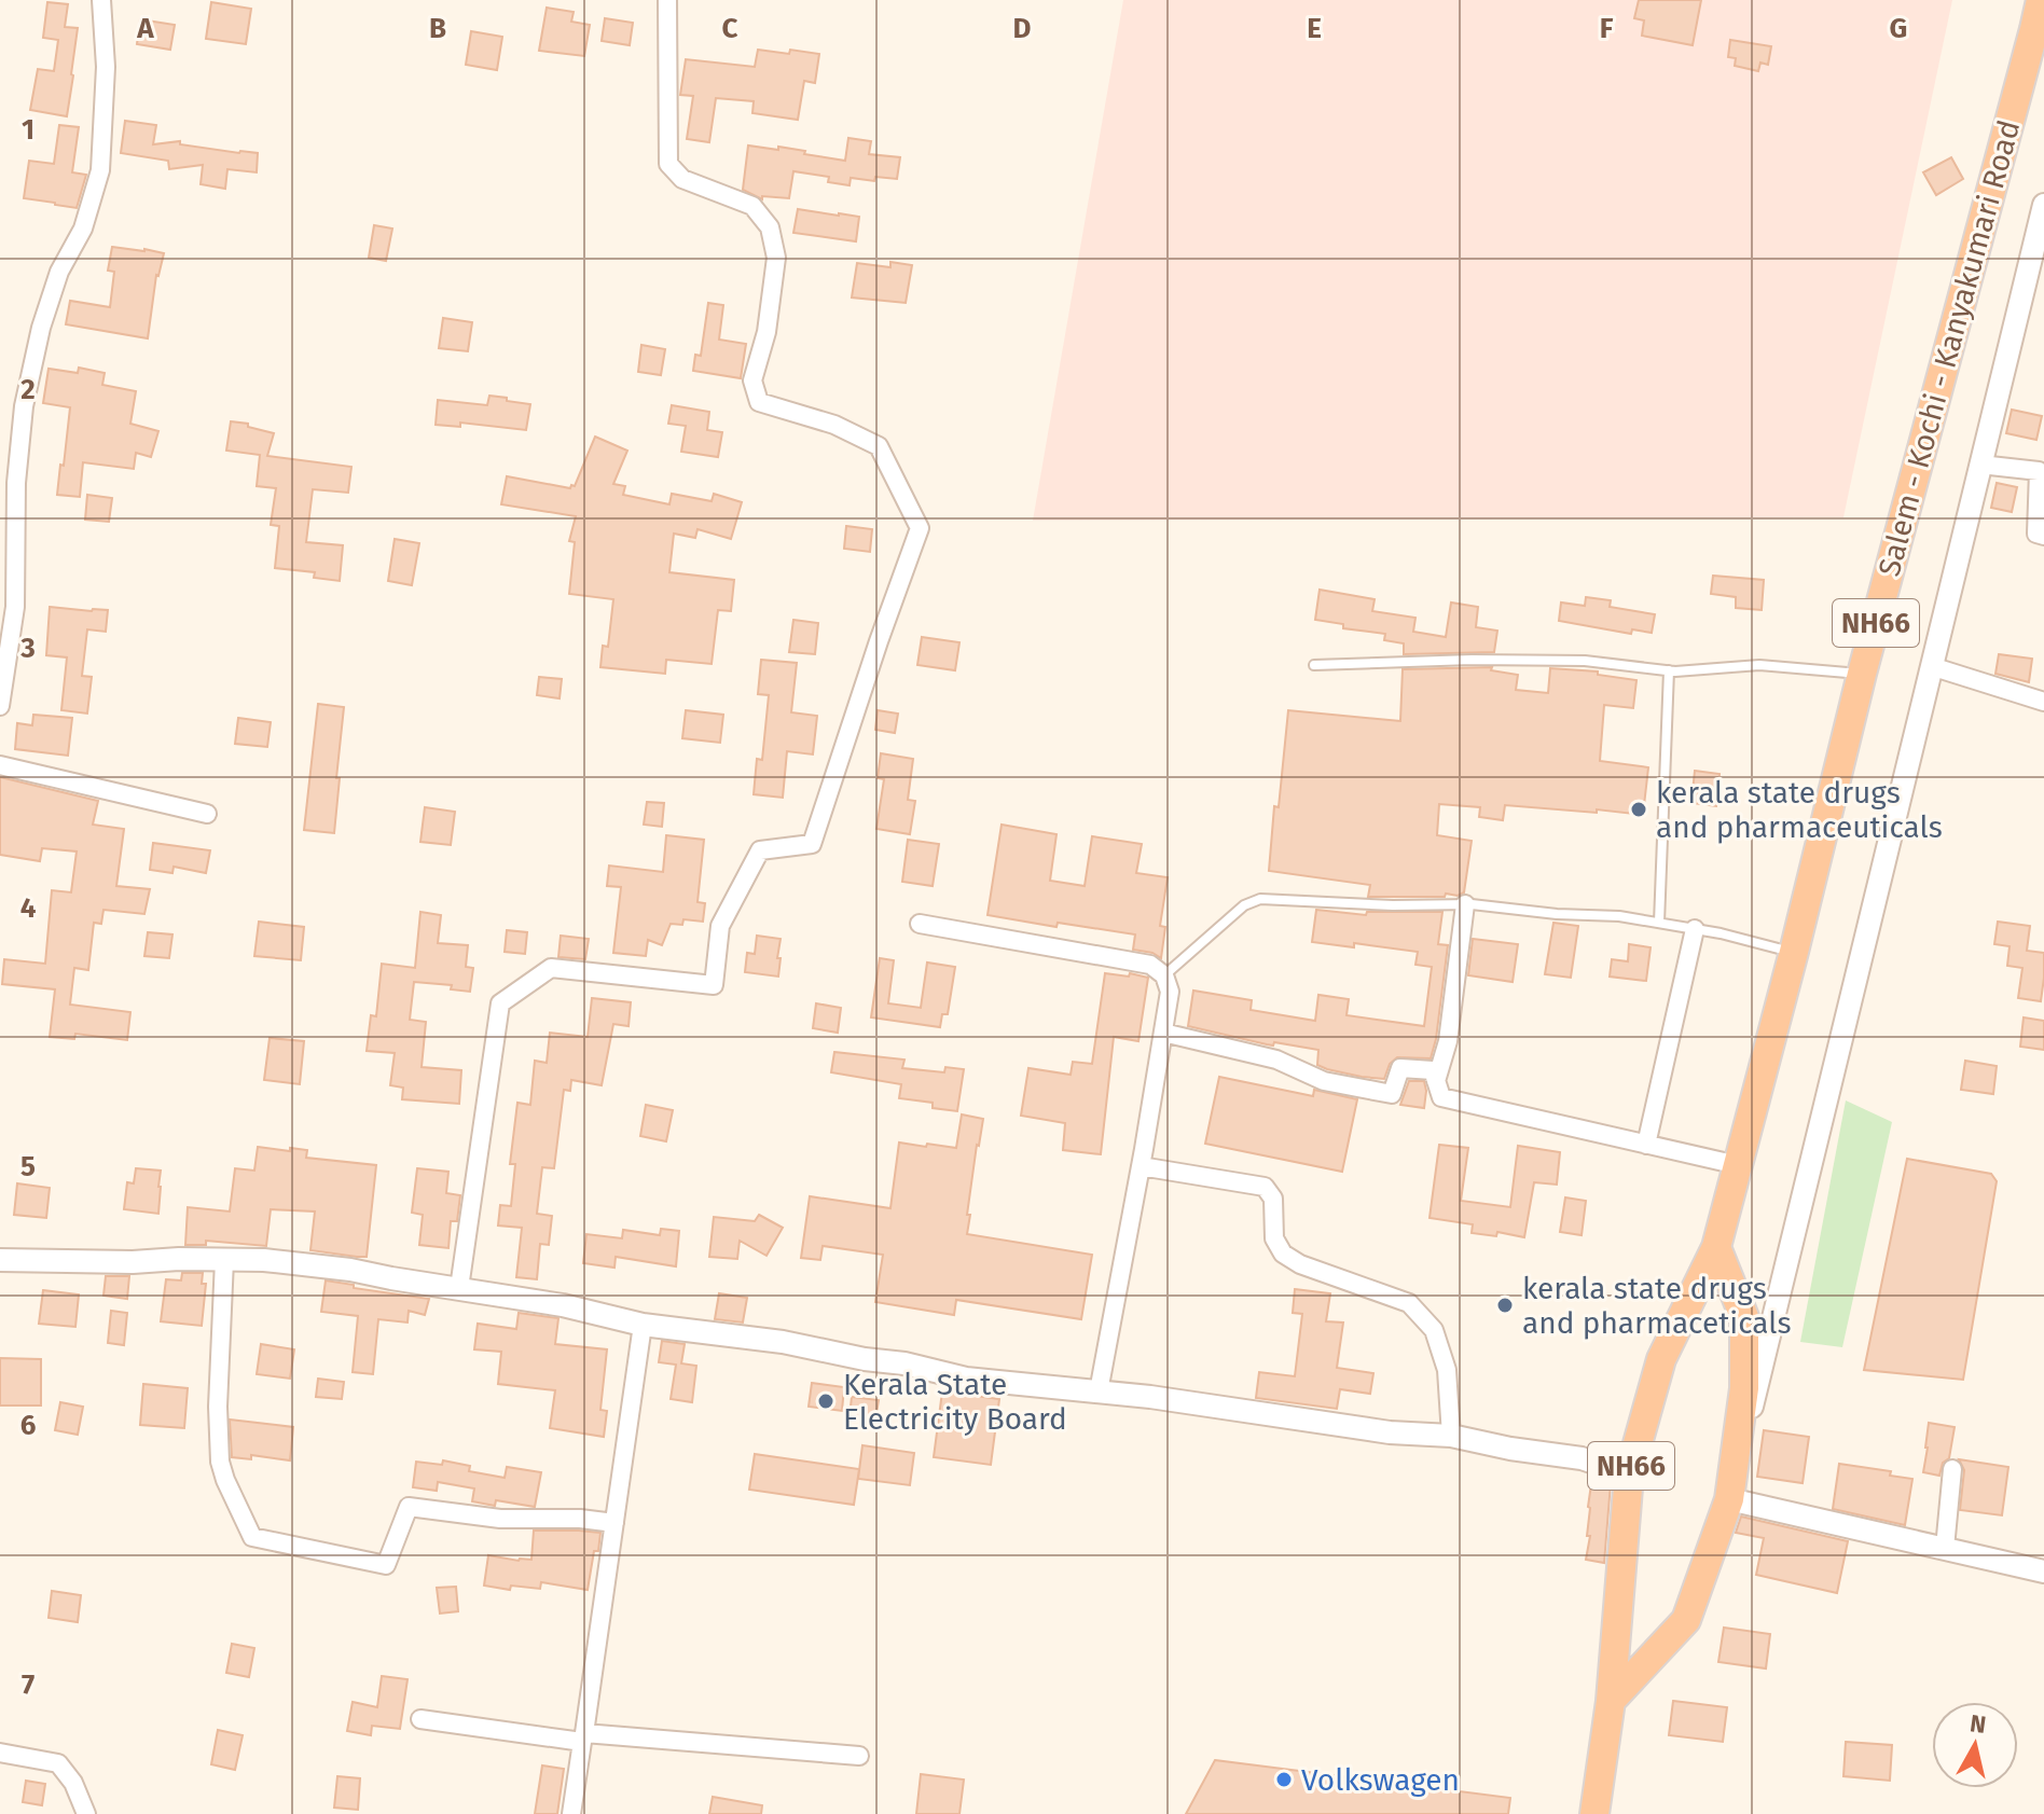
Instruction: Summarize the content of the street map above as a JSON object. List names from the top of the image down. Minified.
{"streets":{"highway":["Salem - Kochi - Kanyakumari Road","NH66"]},"crossings":[["Salem - Kochi - Kanyakumari Road","NH66"]],"places":["kerala state drugs and pharmaceuticals","kerala state drugs and pharmaceticals","Kerala State Electricity Board","Volkswagen"],"north":"top","grid":{"columns":["A","B","C","D","E","F","G"],"rows":["1","2","3","4","5","6","7"]}}
